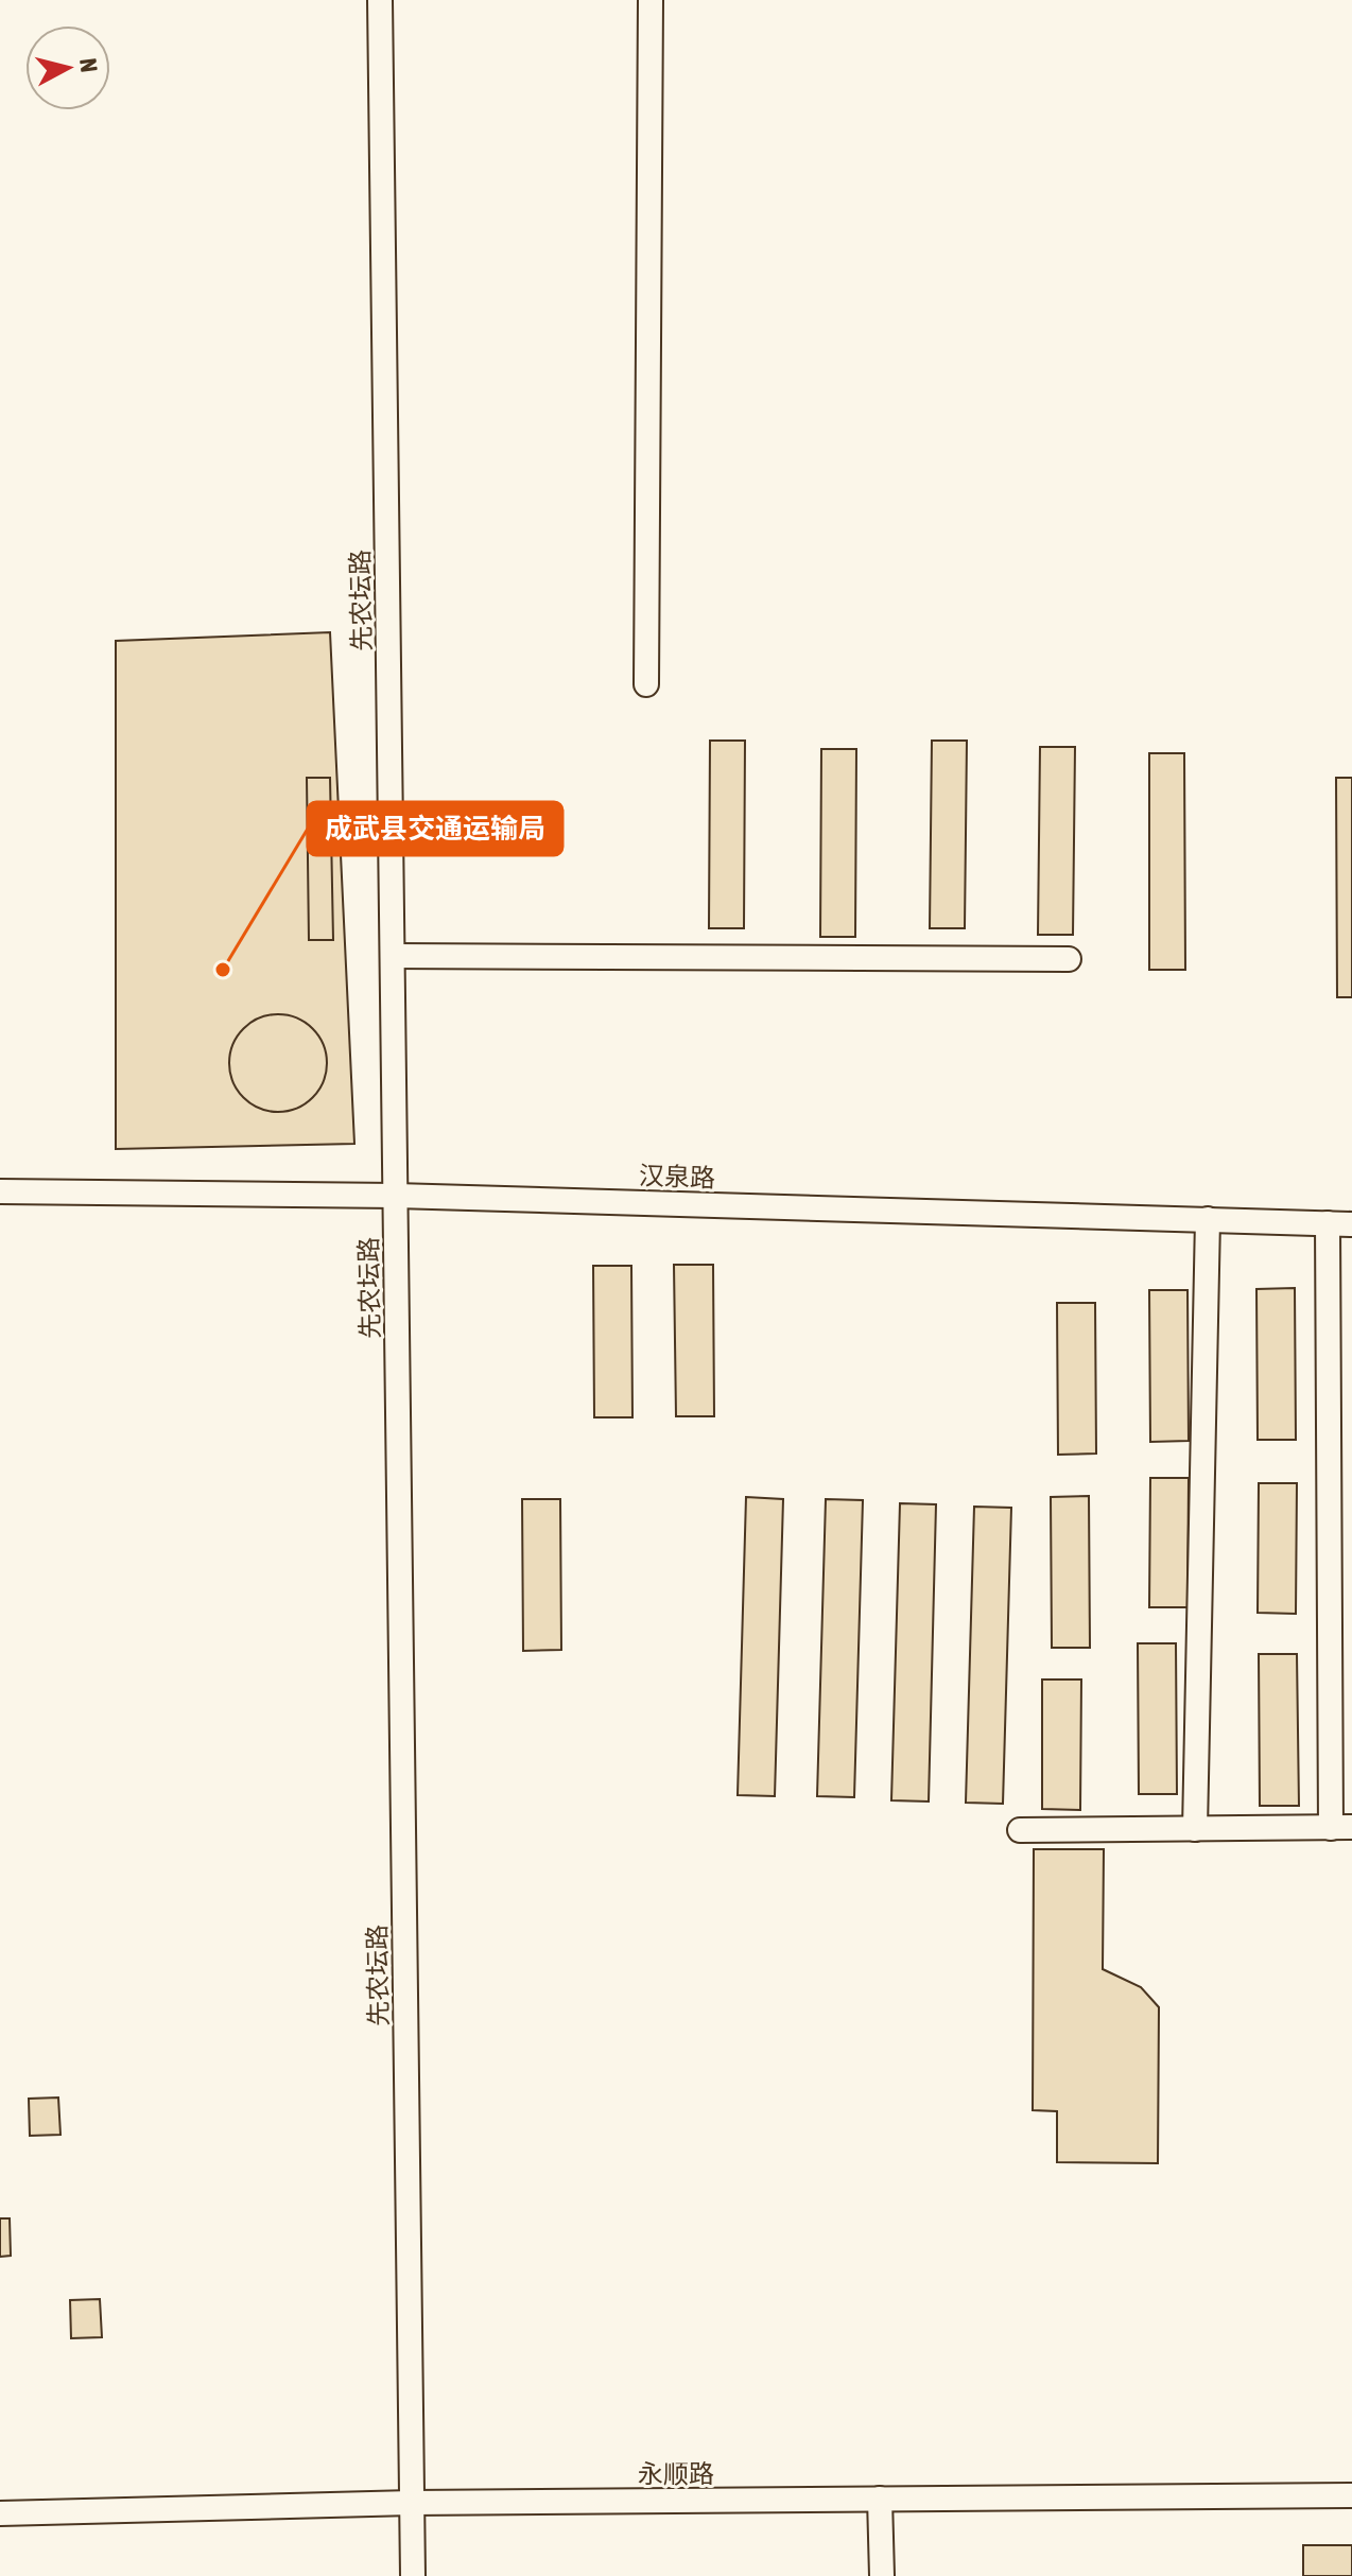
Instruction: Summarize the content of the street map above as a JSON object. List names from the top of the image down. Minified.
{"streets":{"street":["先农坛路","汉泉路","永顺路"]},"crossings":[["先农坛路","汉泉路"],["先农坛路","永顺路"]],"places":["成武县交通运输局"],"north":"right"}
